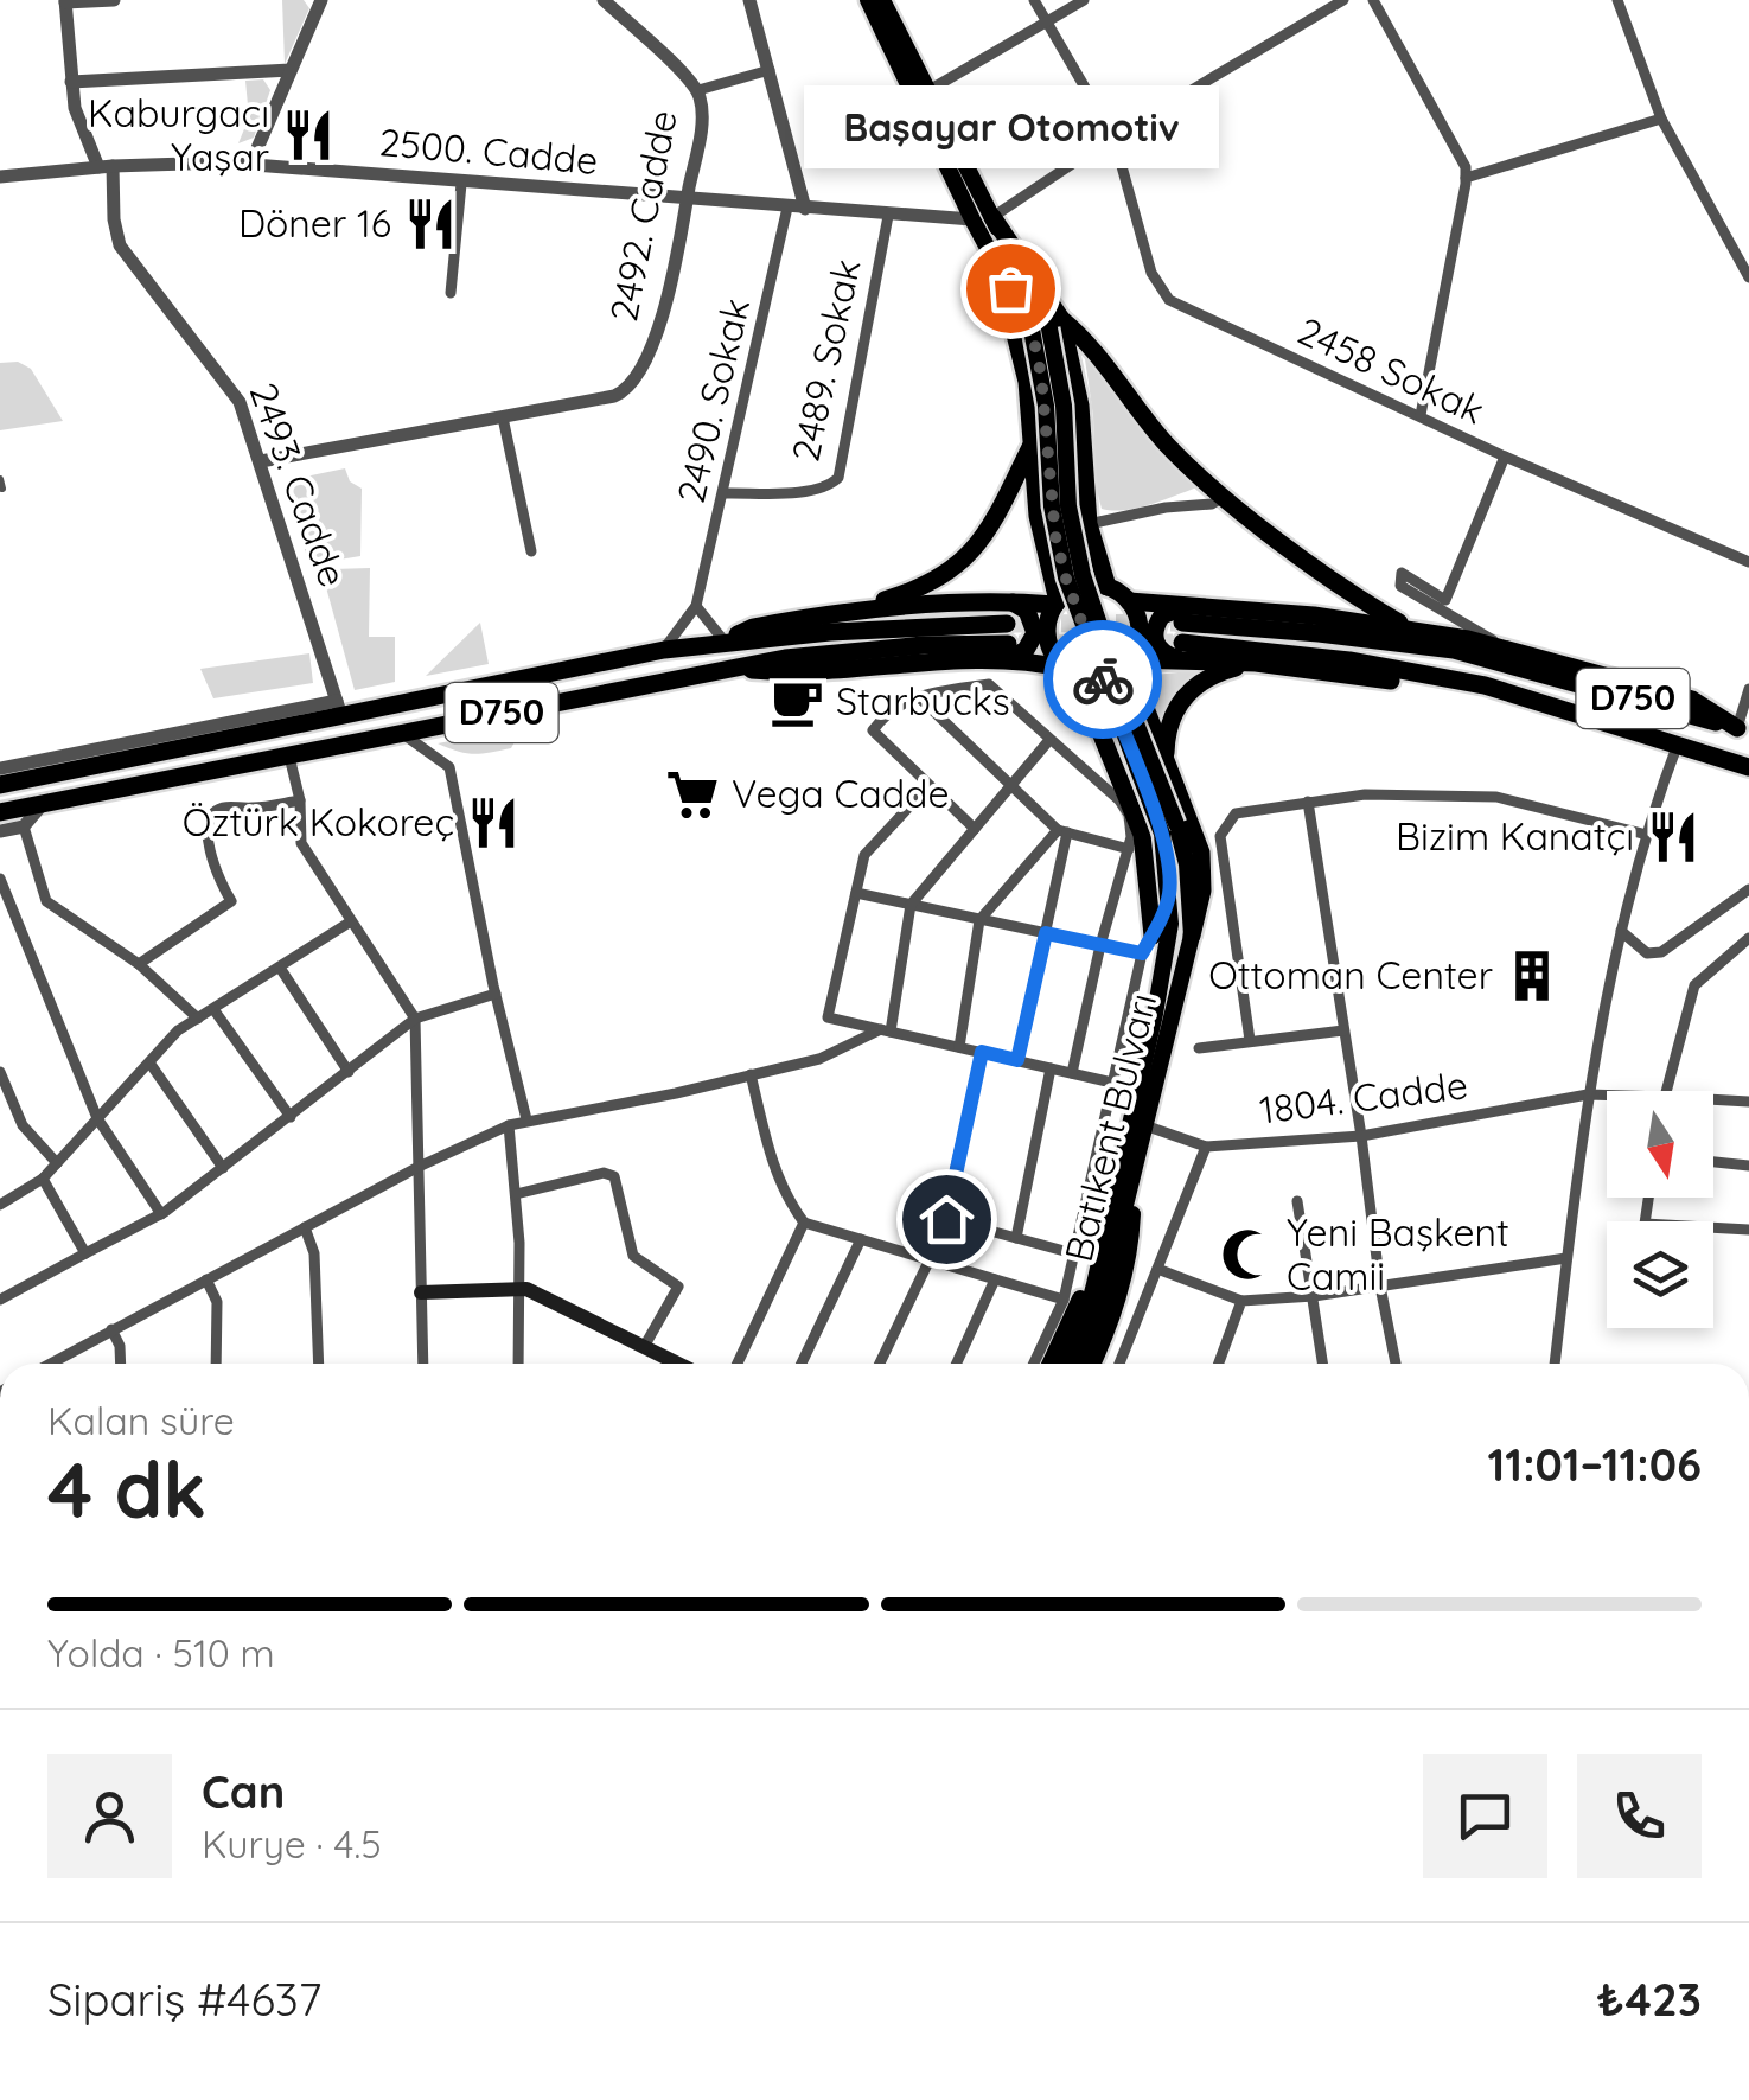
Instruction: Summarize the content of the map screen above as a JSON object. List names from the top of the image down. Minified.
{"streets":{"highway":["D750"],"main road":["Batıkent Bulvarı"],"street":["2500. Cadde","2492. Cadde","2489. Sokak","2458 Sokak","2490. Sokak","2493. Cadde","1804. Cadde"]},"crossings":[["2500. Cadde","2492. Cadde"],["2500. Cadde","2489. Sokak"],["2500. Cadde","2490. Sokak"],["2500. Cadde","2493. Cadde"],["2500. Cadde","Batıkent Bulvarı"],["2492. Cadde","2493. Cadde"],["2489. Sokak","2490. Sokak"],["2490. Sokak","D750"],["2493. Cadde","D750"],["1804. Cadde","Batıkent Bulvarı"]],"places":{"restaurant":["Kaburgacı Yaşar","Döner 16","Öztürk Kokoreç","Bizim Kanatçı"],"other":["Başayar Otomotiv"],"cafe":["Starbucks"],"supermarket":["Vega Cadde"],"building":["Ottoman Center"],"mosque":["Yeni Başkent Camii"]},"north":"bottom","page":{"bubble":"Başayar Otomotiv","heading":["4 dk","Kalan süre","11:01–11:06"],"panel":["Can","Kurye · 4.5","Sipariş #4637","₺423"],"bar":"Yolda · 510 m"}}
